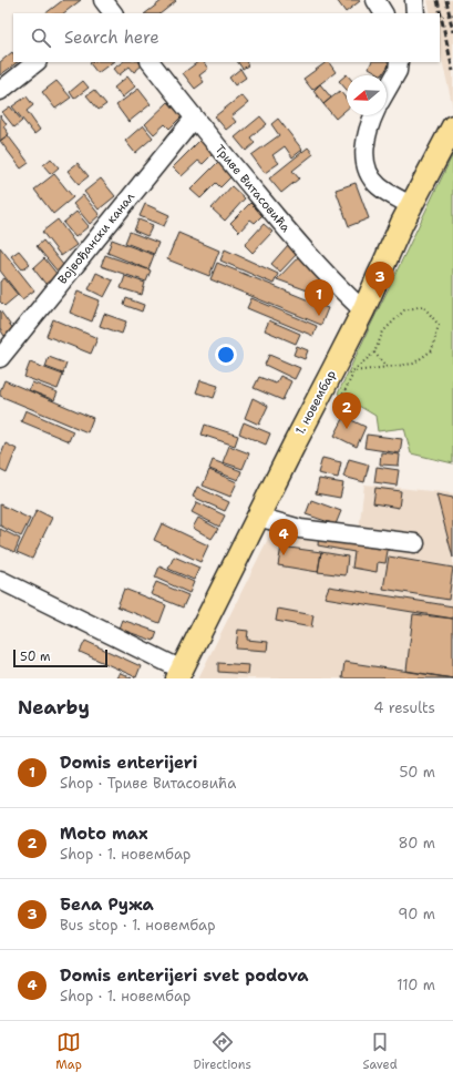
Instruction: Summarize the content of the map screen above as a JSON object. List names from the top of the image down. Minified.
{"streets":{"main road":["1. новембар"],"street":["Триве Витасовића","Војвођански канал"]},"crossings":[["Триве Витасовића","Војвођански канал"],["Триве Витасовића","1. новембар"]],"scale_bar":"50 m","north":"left","page":{"search":"Search here","pins":["3","1","2","4"],"scale":"50 m","heading":["Nearby","4 results"],"list":[{"mark":"1","name":"Domis enterijeri","note":"Shop · Триве Витасовића","value":"50 m"},{"mark":"2","name":"Moto max","note":"Shop · 1. новембар","value":"80 m"},{"mark":"3","name":"Бела Ружа","note":"Bus stop · 1. новембар","value":"90 m"},{"mark":"4","name":"Domis enterijeri svet podova","note":"Shop · 1. новембар","value":"110 m"}],"nav":["Map","Directions","Saved"]}}
